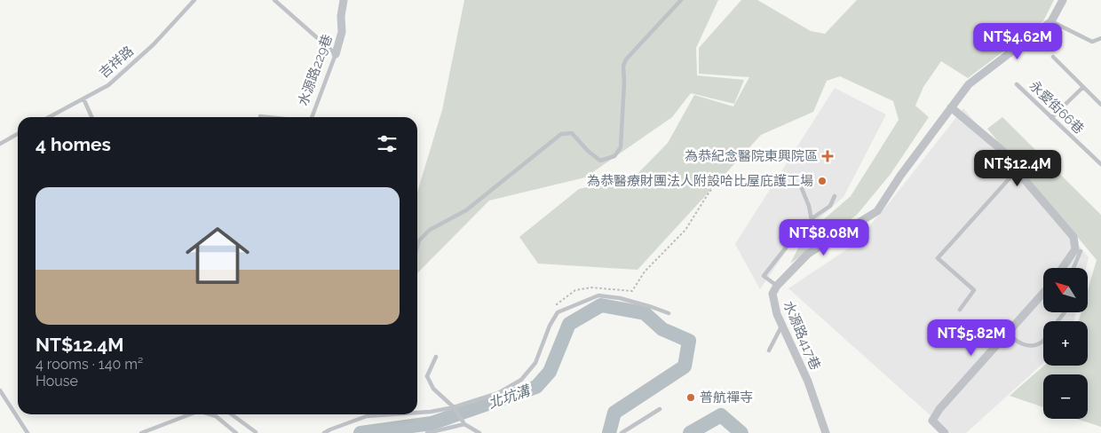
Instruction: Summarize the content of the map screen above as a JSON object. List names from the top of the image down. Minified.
{"streets":{"street":["水源路229巷","水源路417巷"],"lane":["吉祥路","永愛街66巷"]},"water":["北坑溝"],"places":{"health":["為恭紀念醫院東興院區"],"other":["為恭醫療財團法人附設哈比屋庇護工場","普航禪寺"]},"north":"top left","page":{"price":["NT$4.62M","NT$12.4M","NT$8.08M","NT$5.82M"],"heading":"4 homes","list":[{"name":"NT$12.4M","note":"4 rooms · 140 m² · House"}],"map_buttons":["+","−"]}}
